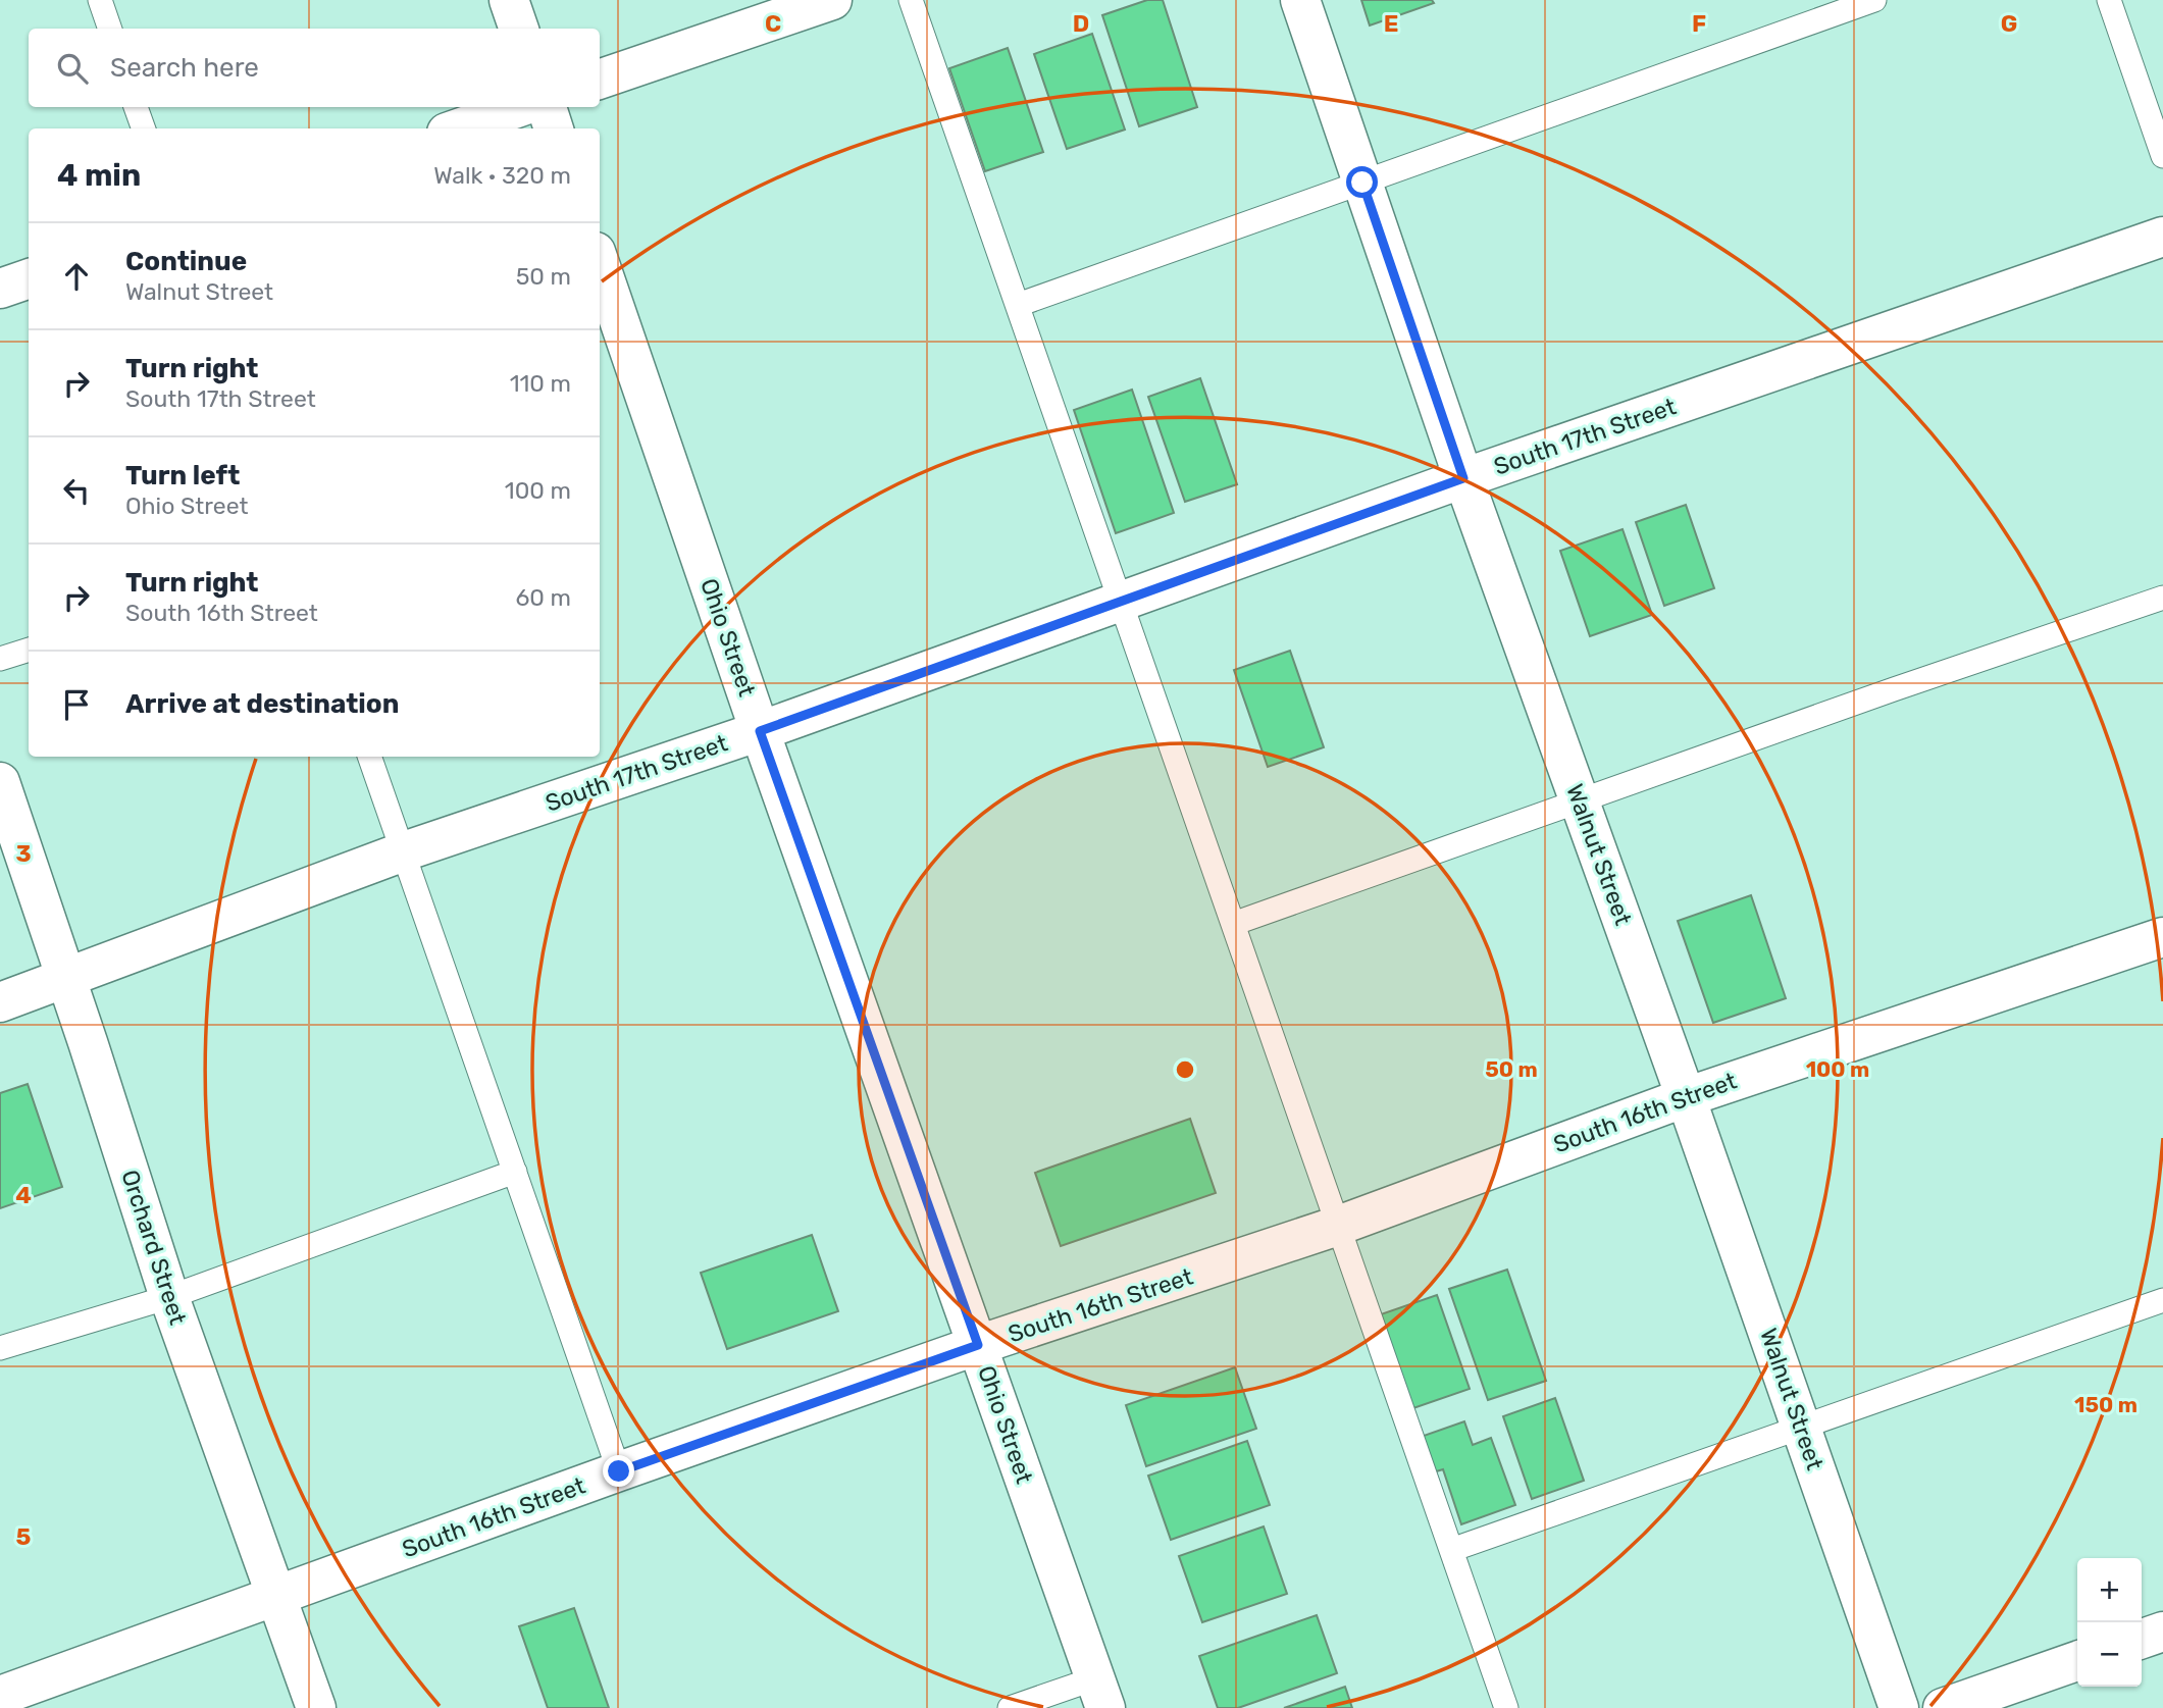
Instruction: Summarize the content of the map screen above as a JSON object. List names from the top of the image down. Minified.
{"streets":{"street":["South 17th Street","Ohio Street","Walnut Street","South 16th Street","Orchard Street"]},"crossings":[["South 17th Street","Ohio Street"],["South 17th Street","Walnut Street"],["South 17th Street","Orchard Street"],["Ohio Street","South 16th Street"],["Walnut Street","South 16th Street"],["South 16th Street","Orchard Street"]],"page":{"search":"Search here","heading":["4 min","Walk · 320 m"],"list":[["Continue","Walnut Street","50 m"],["Turn right","South 17th Street","110 m"],["Turn left","Ohio Street","100 m"],["Turn right","South 16th Street","60 m"],"Arrive at destination"],"map_buttons":["+","−"]},"grid":{"columns":["C","D","E","F","G"],"rows":["3","4","5"]},"rings":["50 m","100 m","150 m"]}
